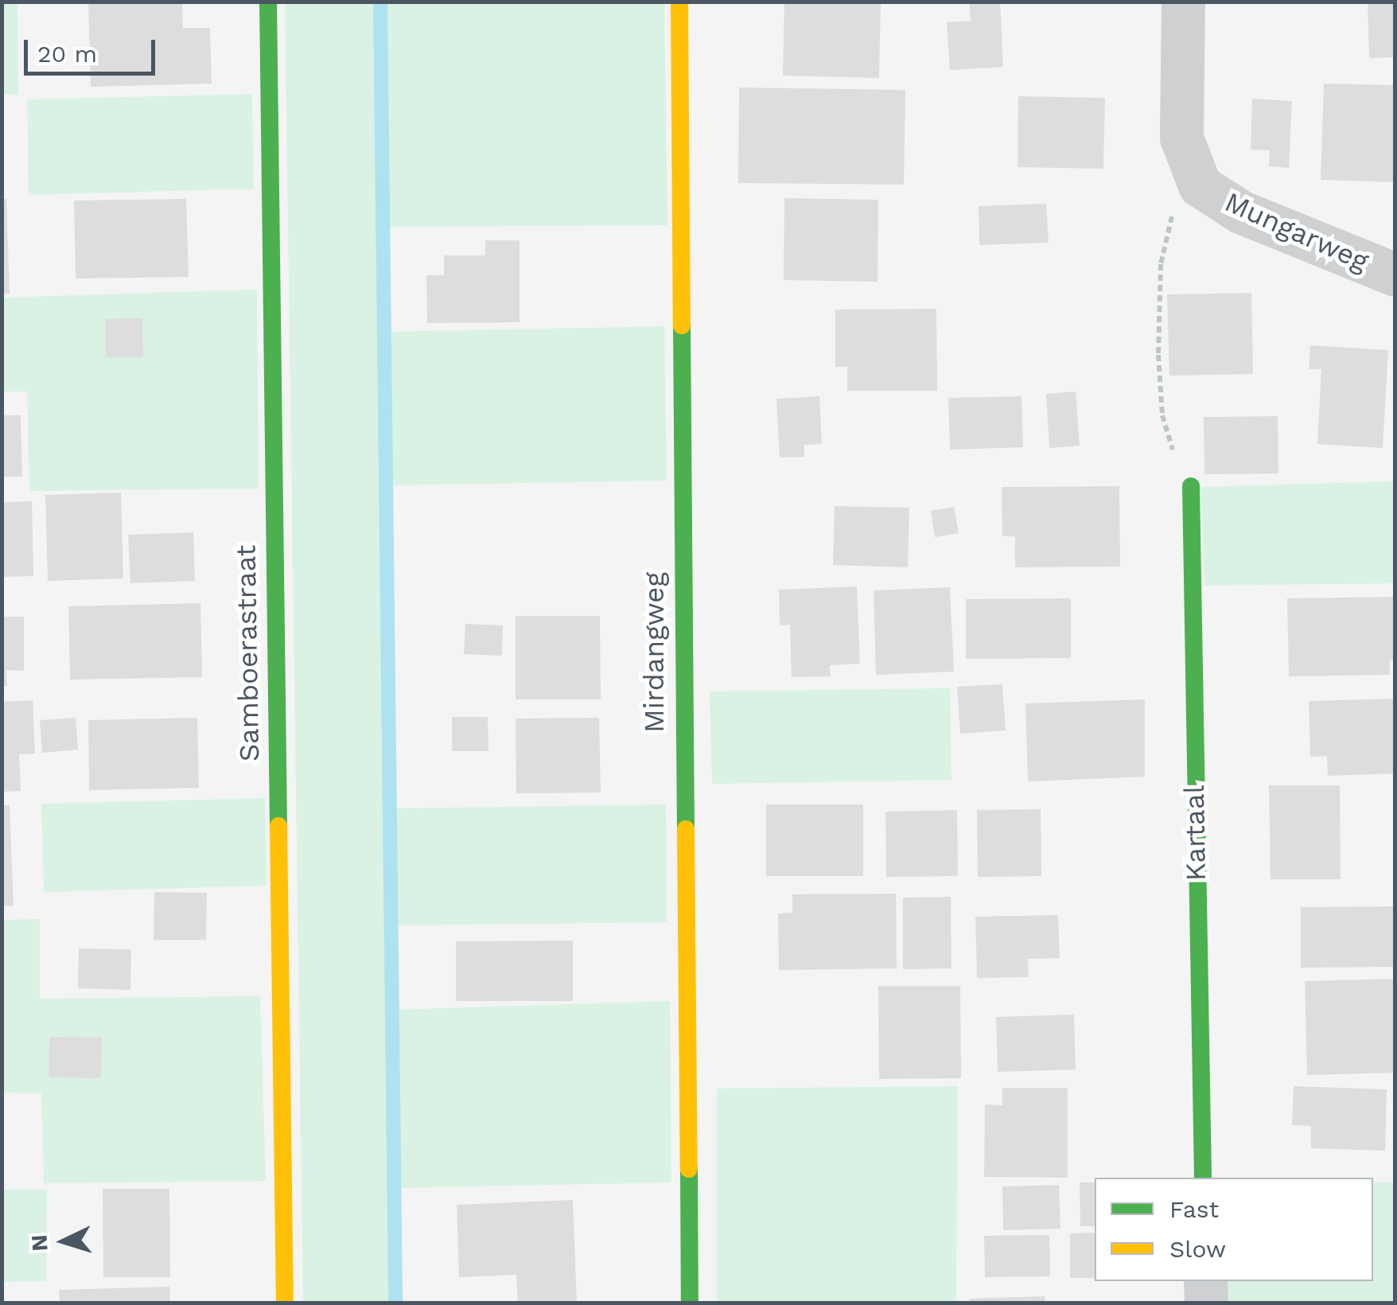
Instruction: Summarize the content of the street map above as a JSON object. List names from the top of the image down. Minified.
{"streets":{"street":["Mungarweg","Mirdangweg","Samboerastraat","Kartaal"]},"legend":["Fast","Slow"],"scale_bar":"20 m","north":"left"}
